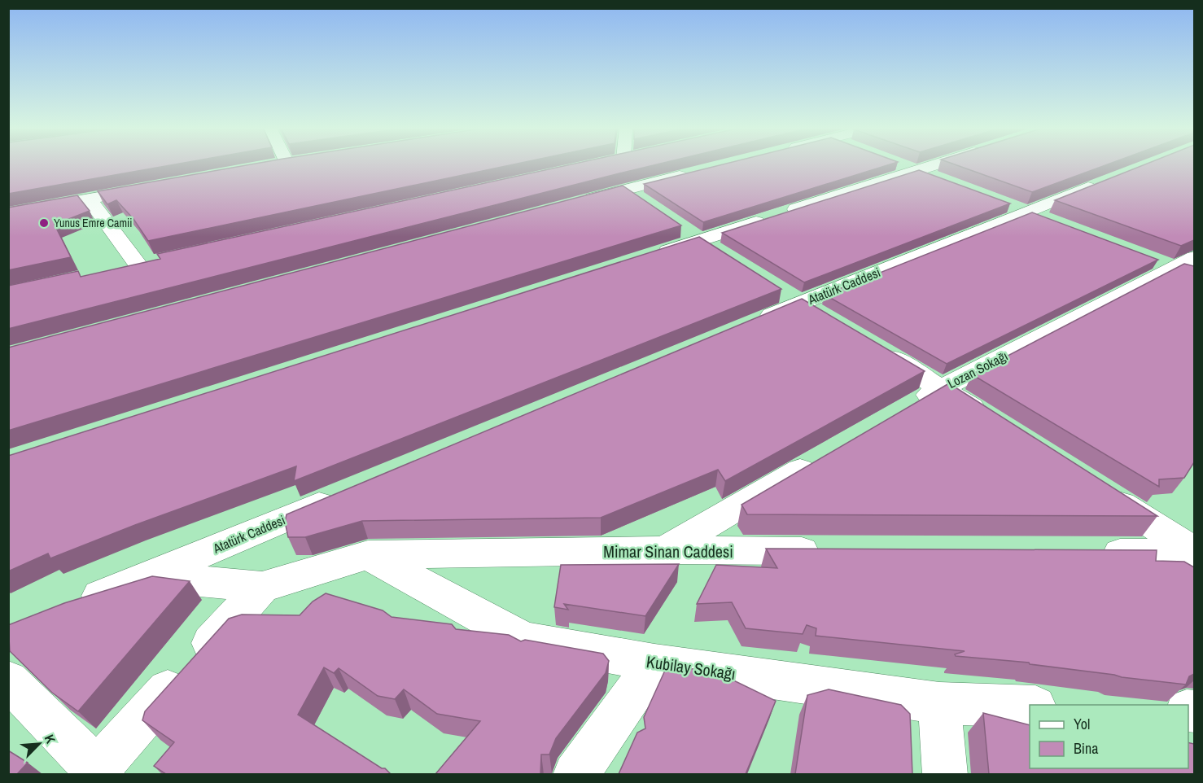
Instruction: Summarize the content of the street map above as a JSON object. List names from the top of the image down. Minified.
{"streets":{"street":["Atatürk Caddesi","Lozan Sokağı","Mimar Sinan Caddesi","Kubilay Sokağı"]},"crossings":[["Atatürk Caddesi","Mimar Sinan Caddesi"],["Mimar Sinan Caddesi","Kubilay Sokağı"]],"places":["Yunus Emre Camii"],"legend":["Yol","Bina"],"north":"top right"}
